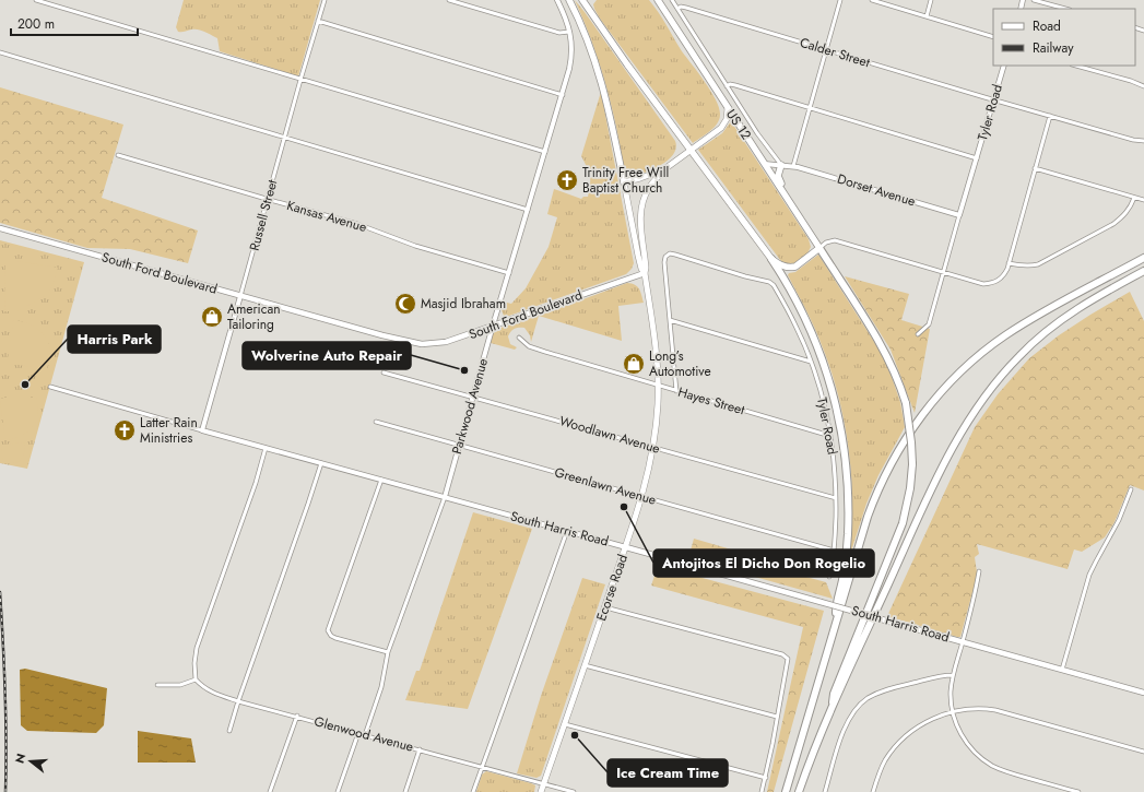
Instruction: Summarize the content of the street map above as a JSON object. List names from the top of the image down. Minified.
{"streets":{"highway":["US 12"],"main road":["South Ford Boulevard","South Harris Road","Ecorse Road"],"street":["Calder Street","Tyler Road","Dorset Avenue","Russell Street","Kansas Avenue","Hayes Street","Parkwood Avenue","Woodlawn Avenue","Greenlawn Avenue","Glenwood Avenue"]},"crossings":[["Calder Street","Tyler Road"],["Tyler Road","Dorset Avenue"],["Tyler Road","Hayes Street"],["Tyler Road","Woodlawn Avenue"],["Tyler Road","Greenlawn Avenue"],["US 12","Ecorse Road"],["Russell Street","Kansas Avenue"],["Russell Street","South Ford Boulevard"],["Russell Street","South Harris Road"],["Kansas Avenue","Parkwood Avenue"],["South Ford Boulevard","Parkwood Avenue"],["South Ford Boulevard","Ecorse Road"],["Hayes Street","Ecorse Road"],["Parkwood Avenue","Woodlawn Avenue"],["Parkwood Avenue","Greenlawn Avenue"],["Parkwood Avenue","South Harris Road"],["Parkwood Avenue","Glenwood Avenue"],["Woodlawn Avenue","Ecorse Road"],["Greenlawn Avenue","Ecorse Road"],["South Harris Road","Ecorse Road"],["Ecorse Road","Glenwood Avenue"]],"places":{"church":["Trinity Free Will Baptist Church","Latter Rain Ministries"],"mosque":["Masjid Ibraham"],"shop":["American Tailoring","Long’s Automotive"],"other":["Wolverine Auto Repair","Harris Park","Antojitos El Dicho Don Rogelio","Ice Cream Time"]},"legend":["Road","Railway"],"scale_bar":"200 m","north":"left"}
